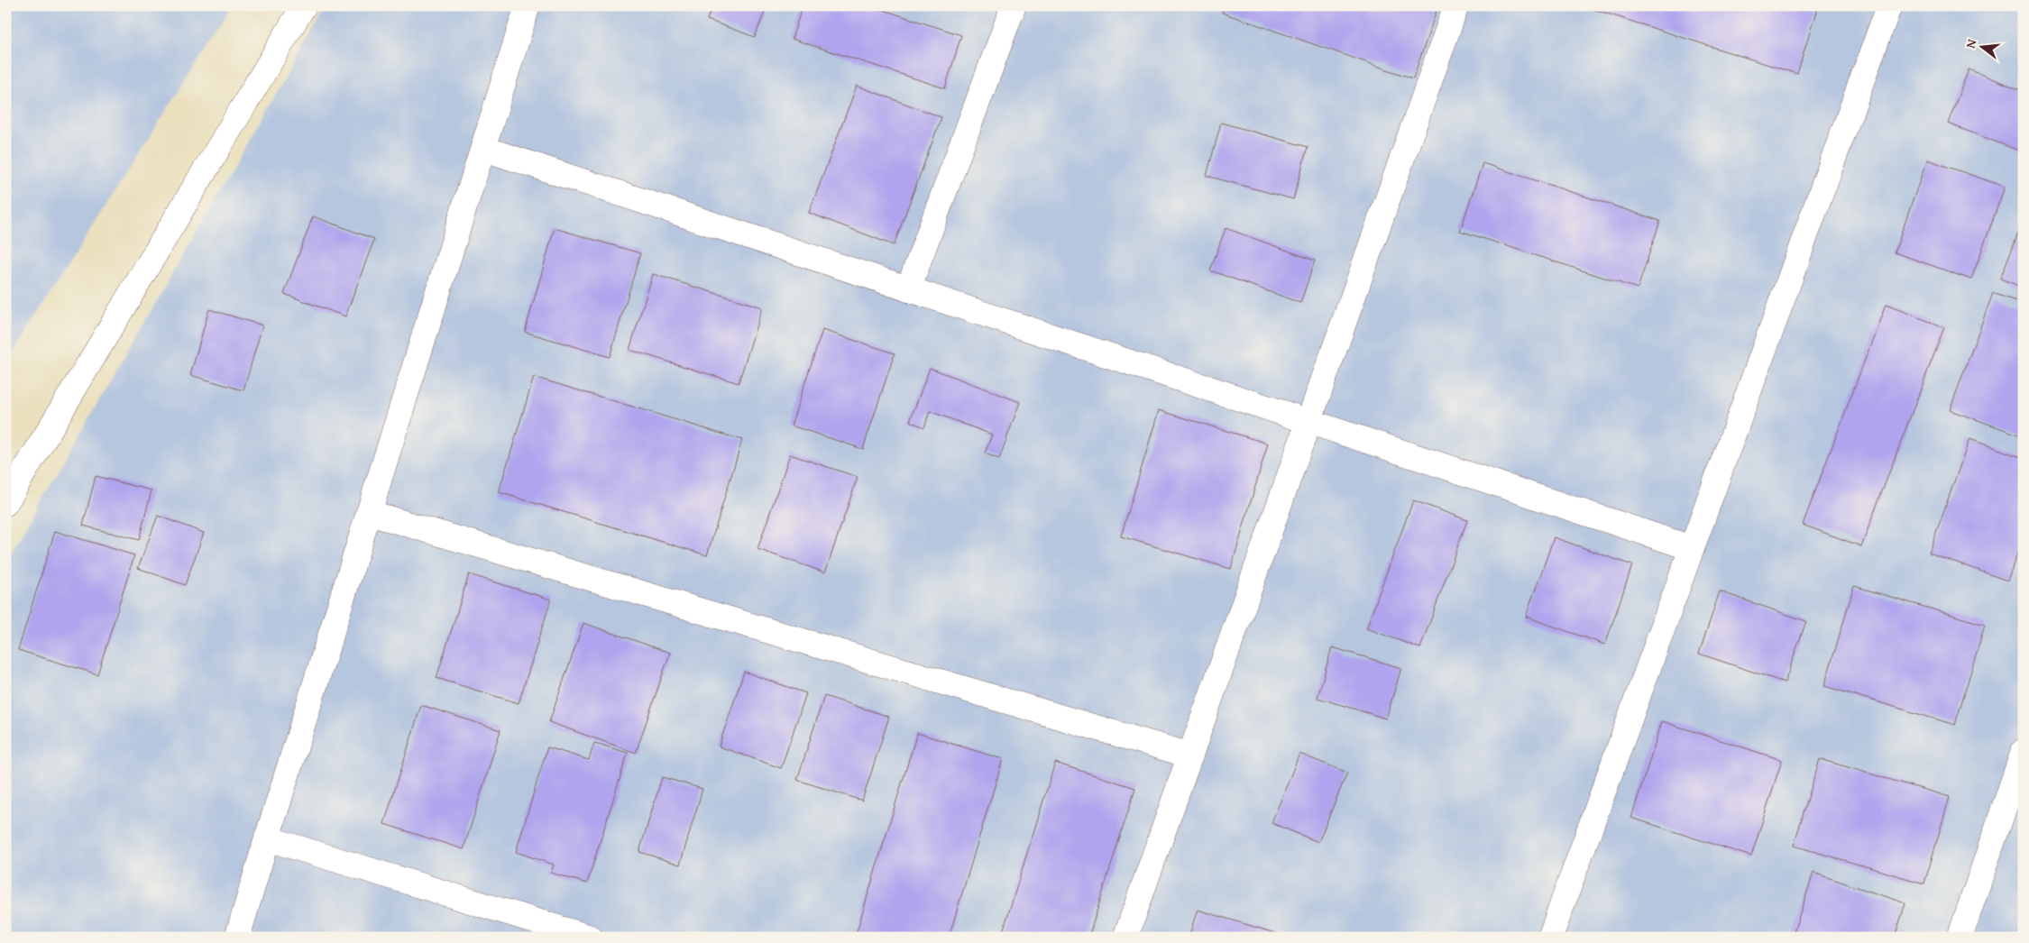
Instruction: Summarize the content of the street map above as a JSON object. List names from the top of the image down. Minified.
{"north":"left"}
